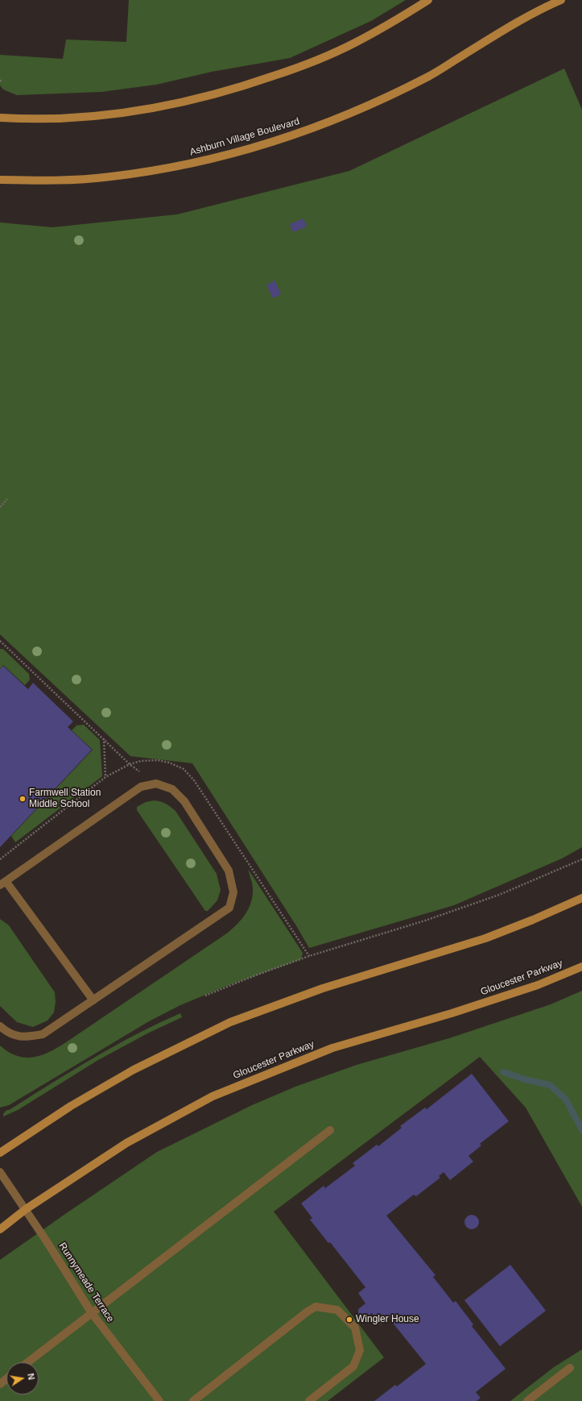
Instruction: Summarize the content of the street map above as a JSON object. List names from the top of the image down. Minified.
{"streets":{"main road":["Ashburn Village Boulevard","Gloucester Parkway"],"street":["Runnymeade Terrace"]},"crossings":[["Gloucester Parkway","Runnymeade Terrace"]],"places":["Farmwell Station Middle School","Wingler House"],"north":"right"}
